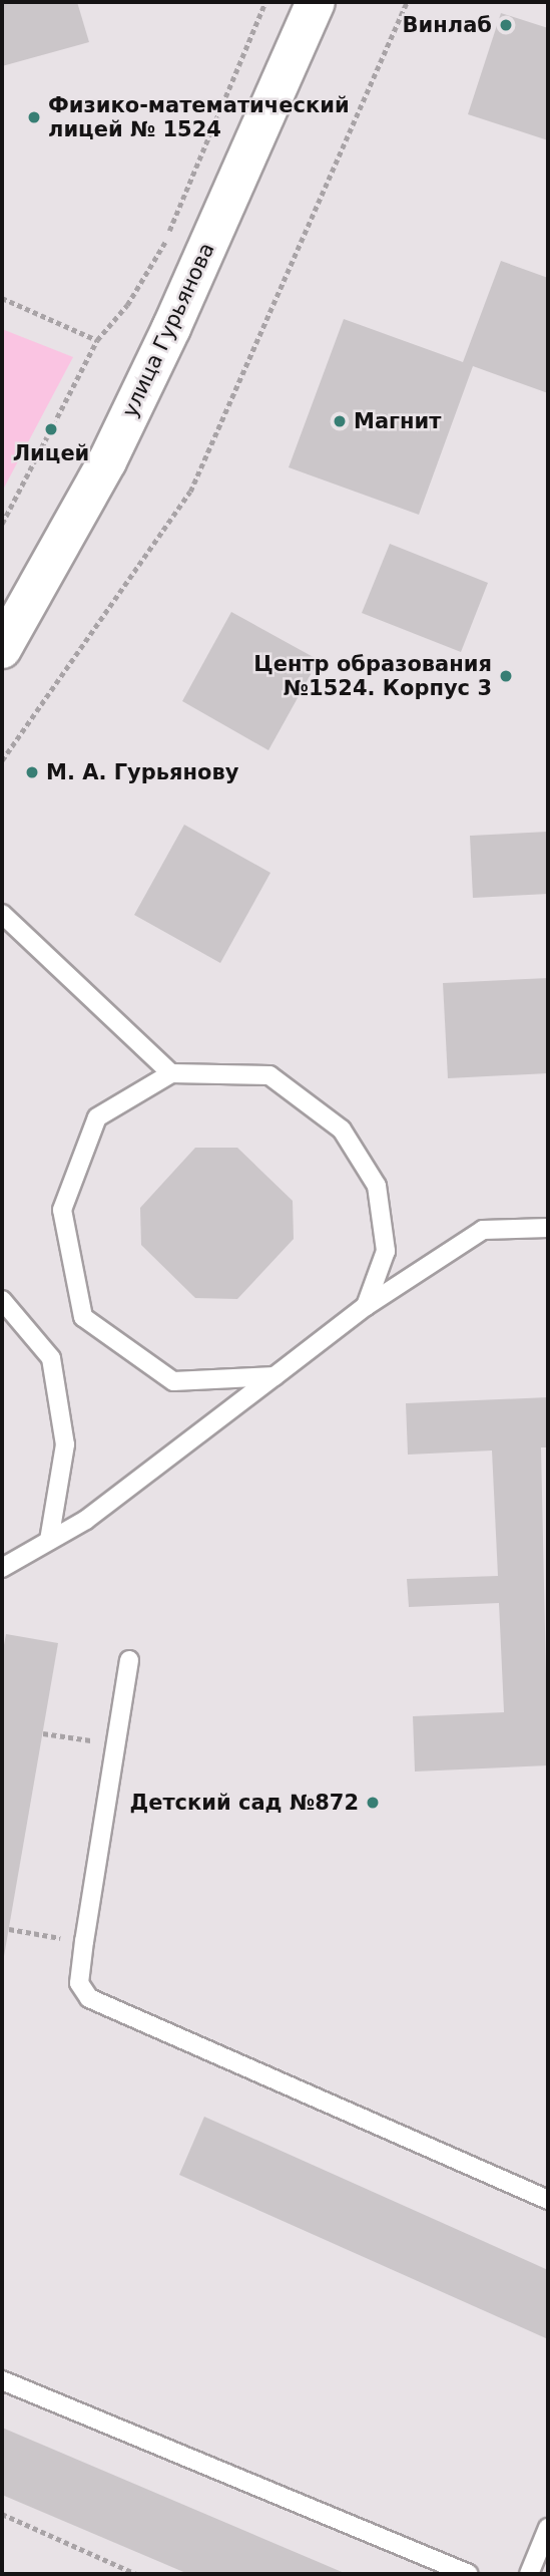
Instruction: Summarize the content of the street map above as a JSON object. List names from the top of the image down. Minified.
{"streets":{"main road":["улица Гурьянова"]},"places":["Винлаб","Физико-математический лицей № 1524","Магнит","Лицей","Центр образования №1524. Корпус 3","М. А. Гурьянову","Детский сад №872"]}
